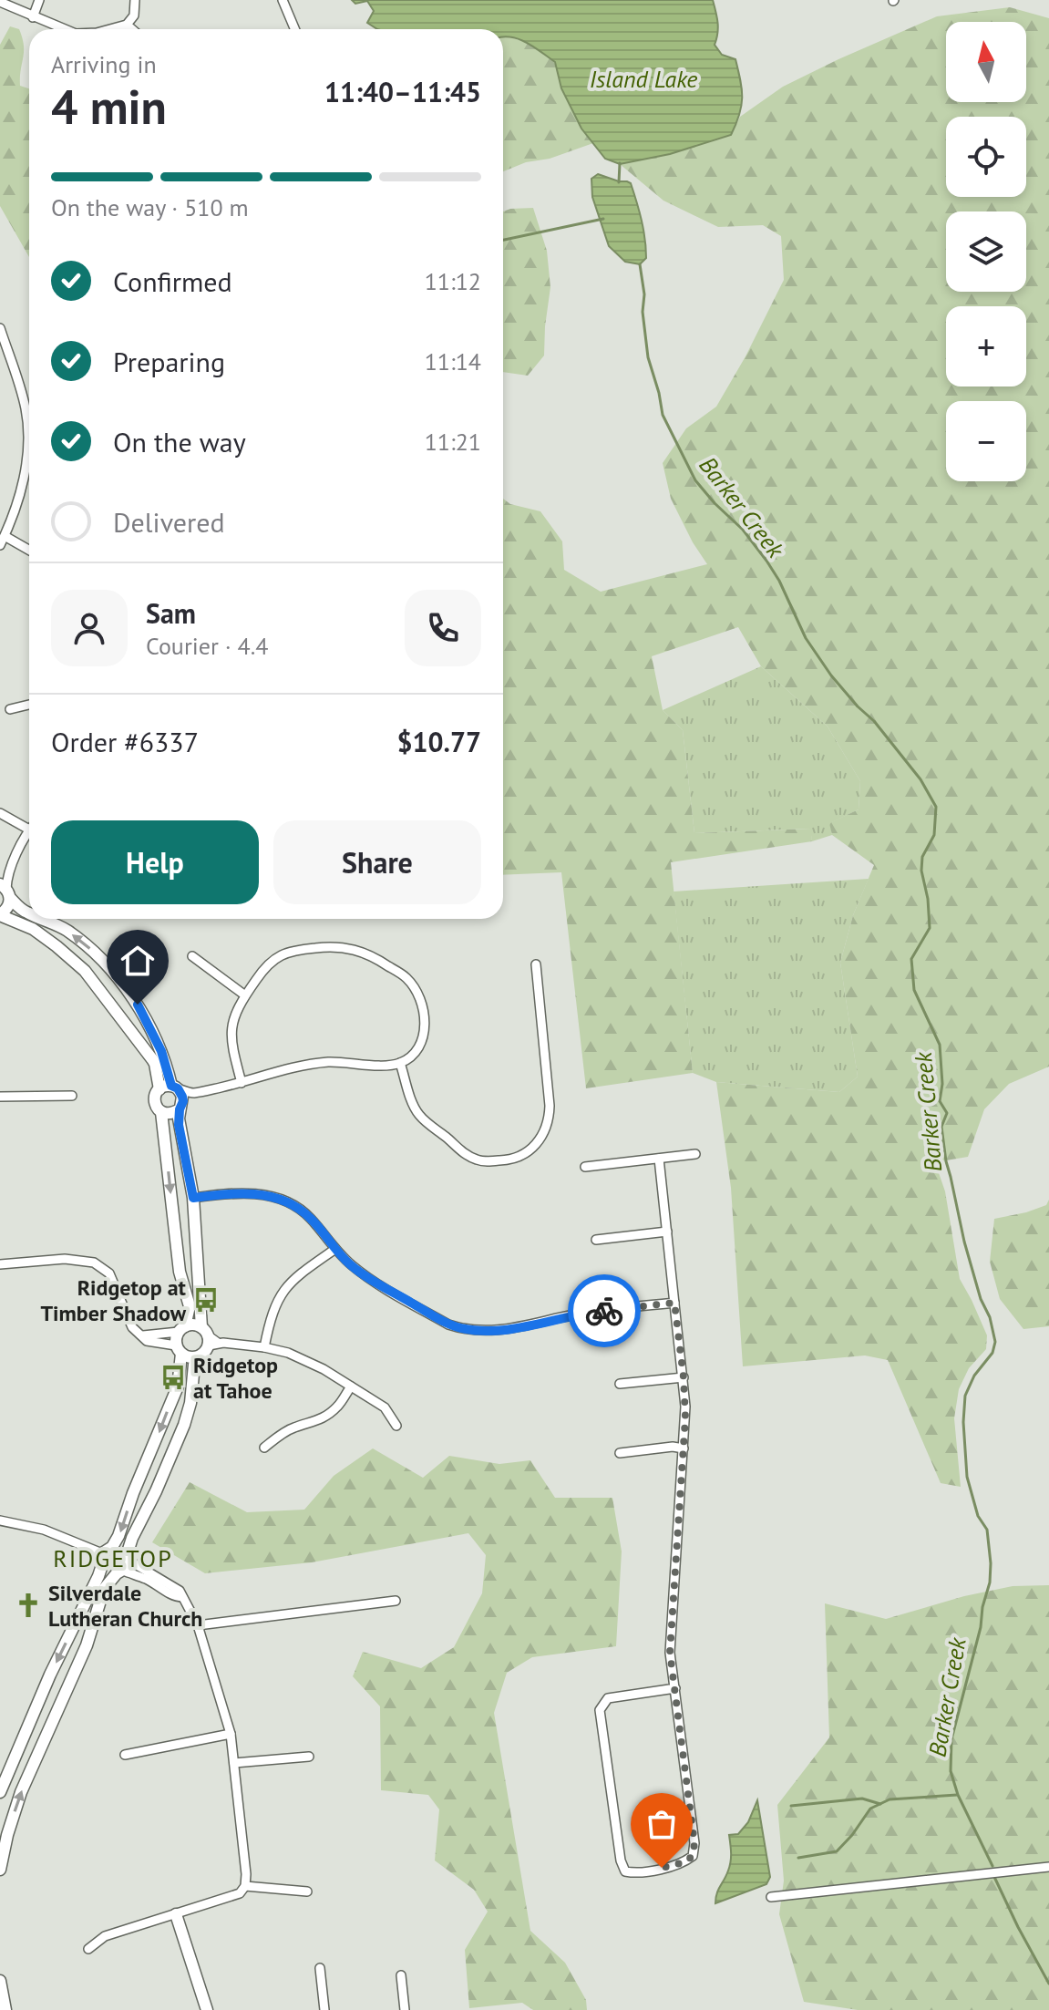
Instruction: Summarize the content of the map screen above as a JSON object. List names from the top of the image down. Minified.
{"districts":["RIDGETOP"],"water":["Island Lake","Barker Creek"],"places":{"bus stop":["Ridgetop at Timber Shadow","Ridgetop at Tahoe"],"church":["Silverdale Lutheran Church"]},"north":"top","page":{"map_buttons":["+","−"],"heading":["4 min","Arriving in","11:40–11:45"],"panel":["Sam","Courier · 4.4","Order #6337","$10.77"],"bar":"On the way · 510 m","list":[["Confirmed","11:12"],["Preparing","11:14"],["On the way","11:21"],"Delivered"],"buttons":["Help","Share"]}}
